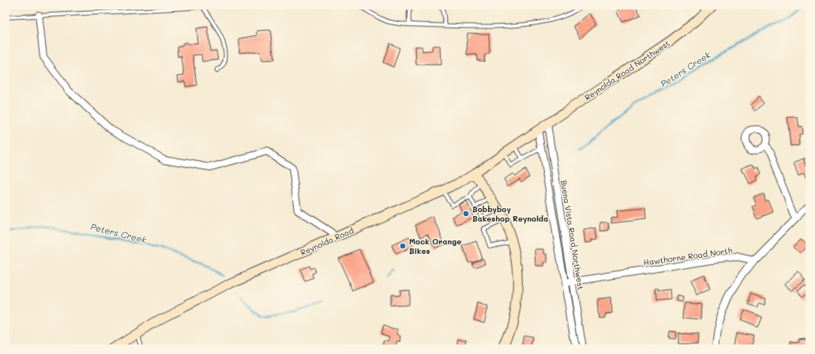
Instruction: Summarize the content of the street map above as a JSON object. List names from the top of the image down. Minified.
{"streets":{"main road":["Reynolda Road Northwest","Reynolda Road"],"street":["Buena Vista Road Northwest","Hawthorne Road North"]},"crossings":[["Reynolda Road Northwest","Buena Vista Road Northwest"],["Reynolda Road Northwest","Reynolda Road"],["Buena Vista Road Northwest","Reynolda Road"],["Buena Vista Road Northwest","Hawthorne Road North"]],"water":["Peters Creek"],"places":["Bobbyboy Bakeshop Reynolda","Mock Orange Bikes"]}
